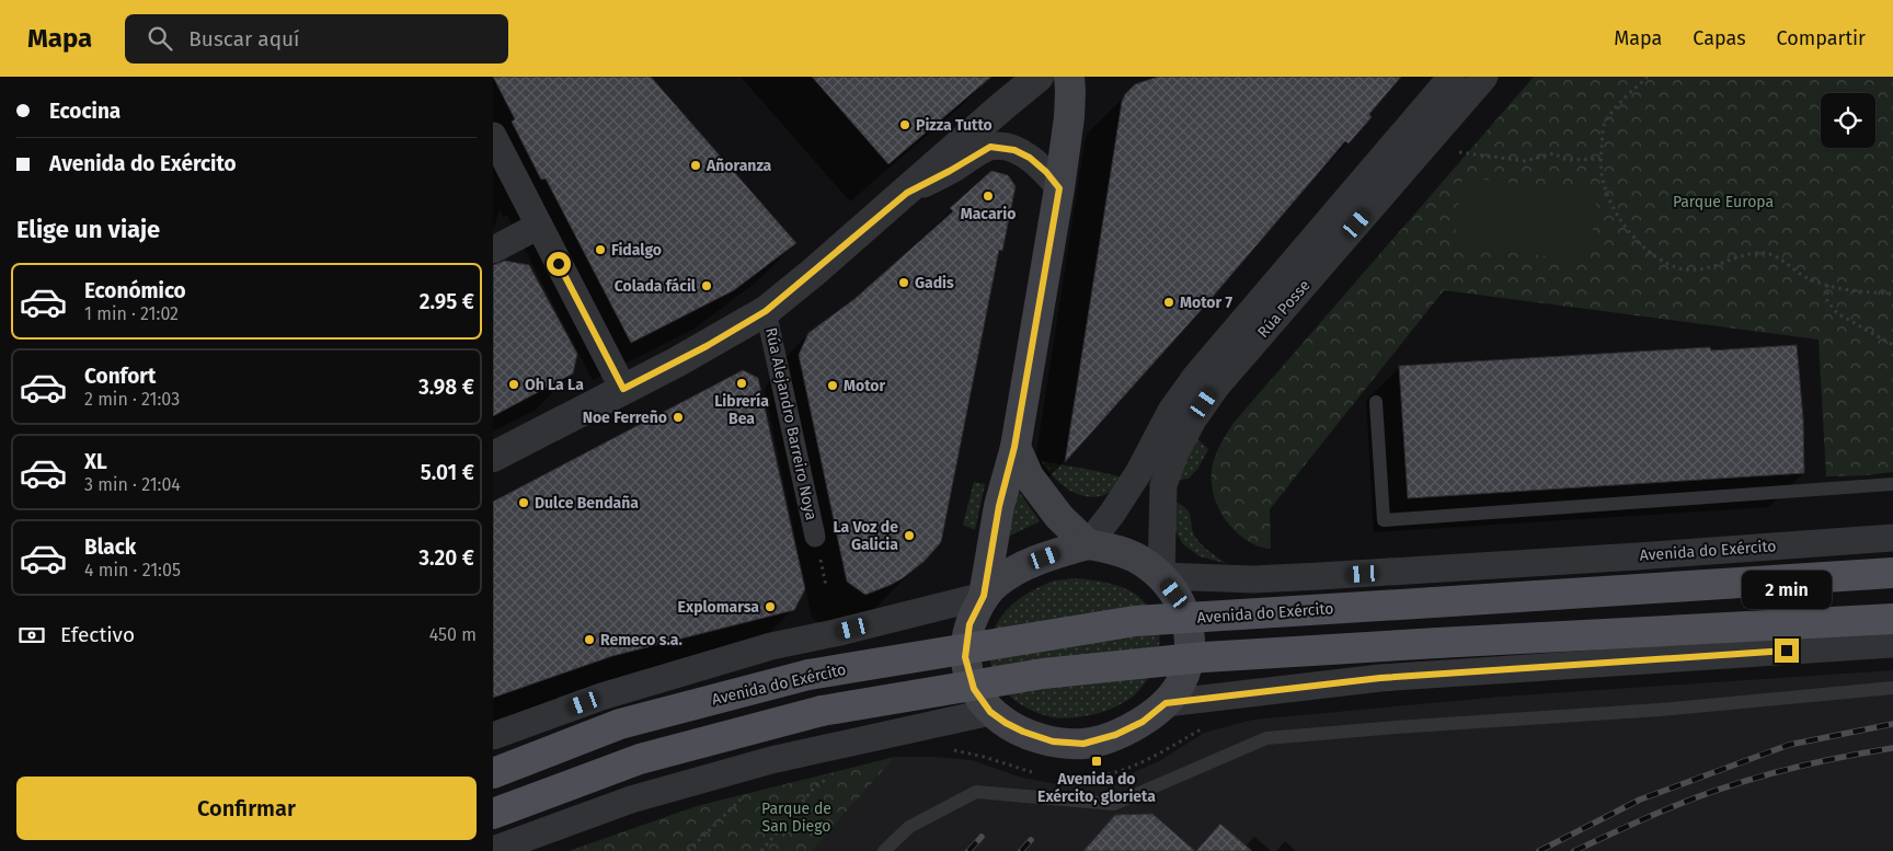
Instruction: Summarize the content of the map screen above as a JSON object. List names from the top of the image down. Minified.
{"streets":{"main road":["Avenida do Exército"],"street":["Rúa Posse","Rúa Alejandro Barreiro Noya"]},"crossings":[["Rúa Posse","Avenida do Exército"]],"parks":["Parque Europa","Parque de San Diego"],"places":{"other":["Pizza Tutto","Añoranza","Macario","Fidalgo","Gadis","Colada fácil","Motor 7","Librería Bea","Oh La La","Motor","Noe Ferreño","Dulce Bendaña","La Voz de Galicia","Explomarsa","Remeco s.a."],"transit":["Avenida do Exército, glorieta"]},"page":{"header":"Mapa","search":"Buscar aquí","nav":["Mapa","Capas","Compartir"],"banner":["Ecocina","Avenida do Exército"],"heading":"Elige un viaje","list":[{"name":"Económico","note":"1 min · 21:02","value":"2.95 €"},{"name":"Confort","note":"2 min · 21:03","value":"3.98 €"},{"name":"XL","note":"3 min · 21:04","value":"5.01 €"},{"name":"Black","note":"4 min · 21:05","value":"3.20 €"}],"bubble":"2 min","pay":["Efectivo","450 m"],"buttons":"Confirmar"}}
